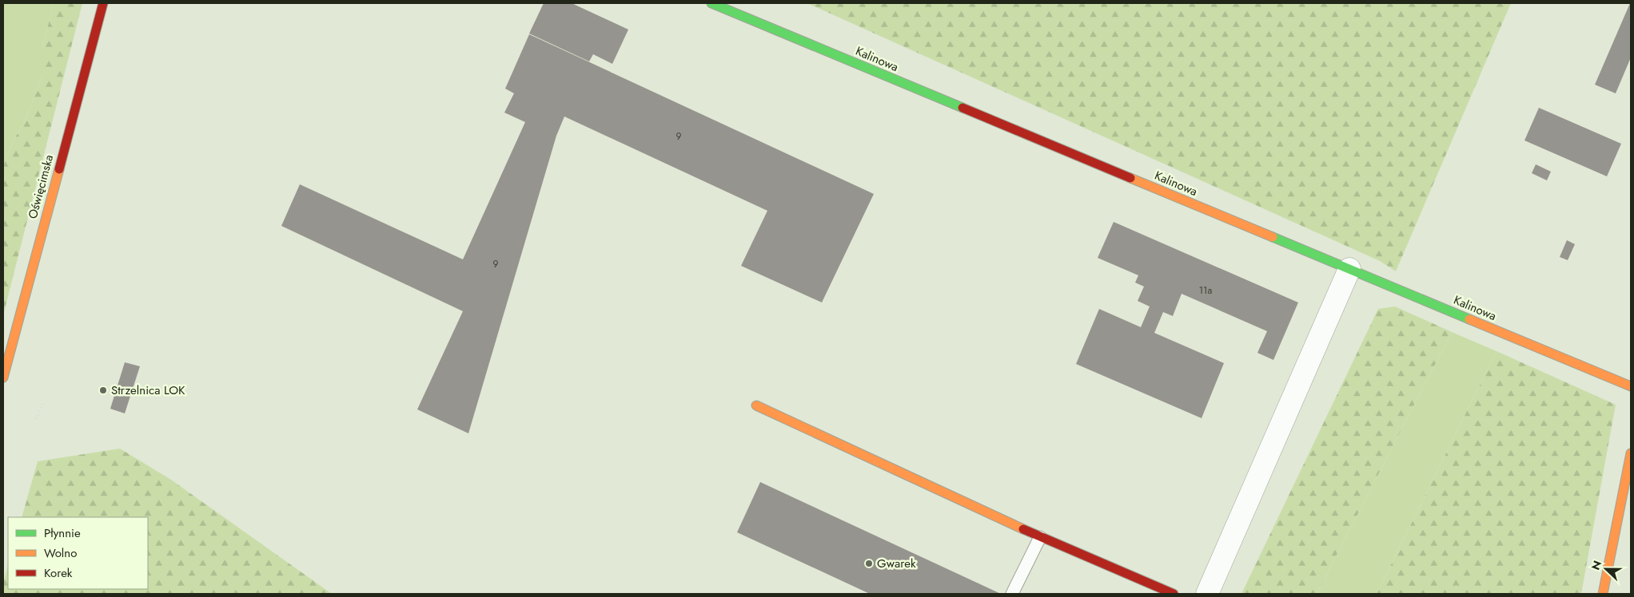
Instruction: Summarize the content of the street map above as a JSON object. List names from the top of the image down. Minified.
{"streets":{"street":["Kalinowa","Oświęcimska"]},"places":["Strzelnica LOK","Gwarek"],"house_numbers":["9","9","11a"],"legend":["Płynnie","Wolno","Korek"],"north":"left"}
